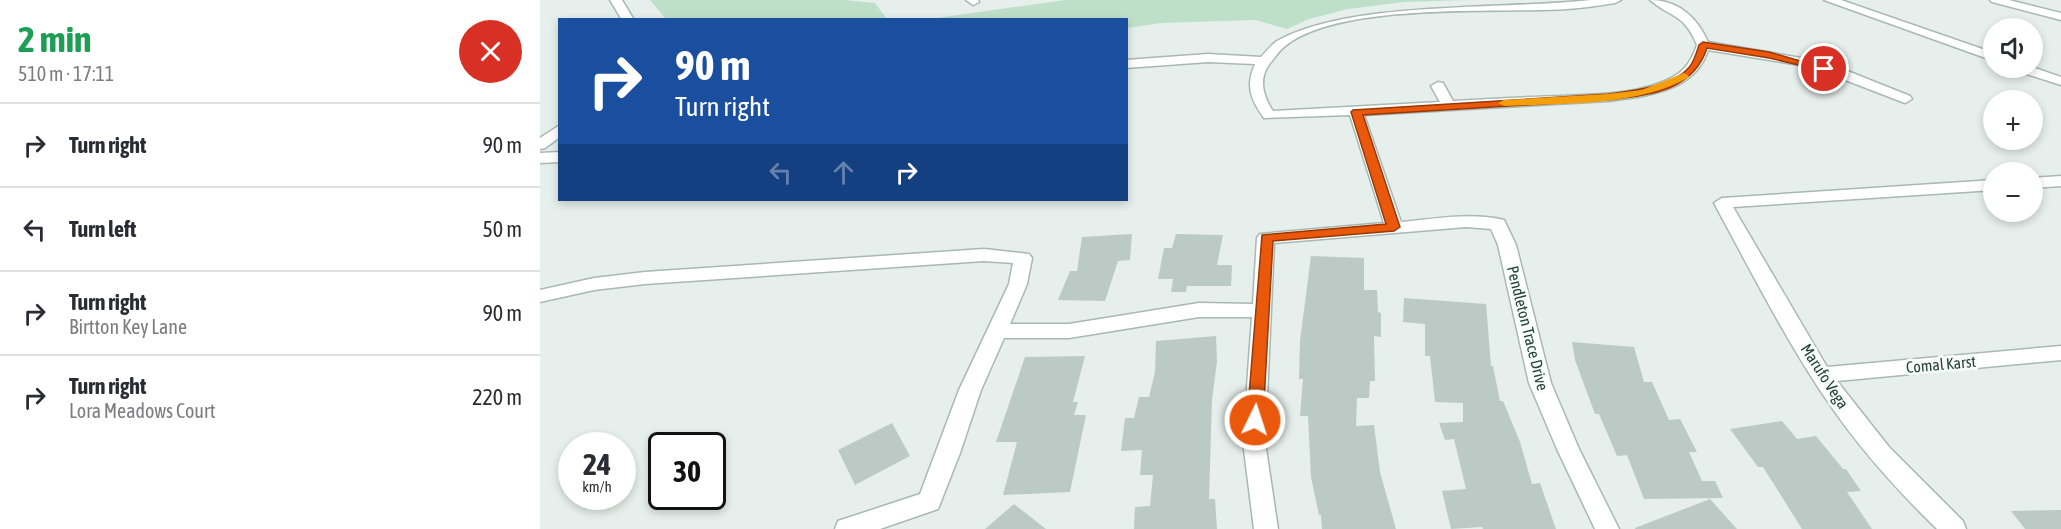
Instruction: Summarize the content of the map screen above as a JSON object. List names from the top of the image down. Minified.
{"streets":{"street":["Pendleton Trace Drive","Comal Karst","Marufo Vega"]},"crossings":[["Comal Karst","Marufo Vega"]],"page":{"heading":["2 min","510 m · 17:11"],"map_buttons":["+","−"],"turn":["90 m","Turn right"],"list":[{"name":"Turn right","value":"90 m"},{"name":"Turn left","value":"50 m"},{"name":"Turn right","note":"Birtton Key Lane","value":"90 m"},{"name":"Turn right","note":"Lora Meadows Court","value":"220 m"}],"speed":"24 km/h","limit":"30"}}
